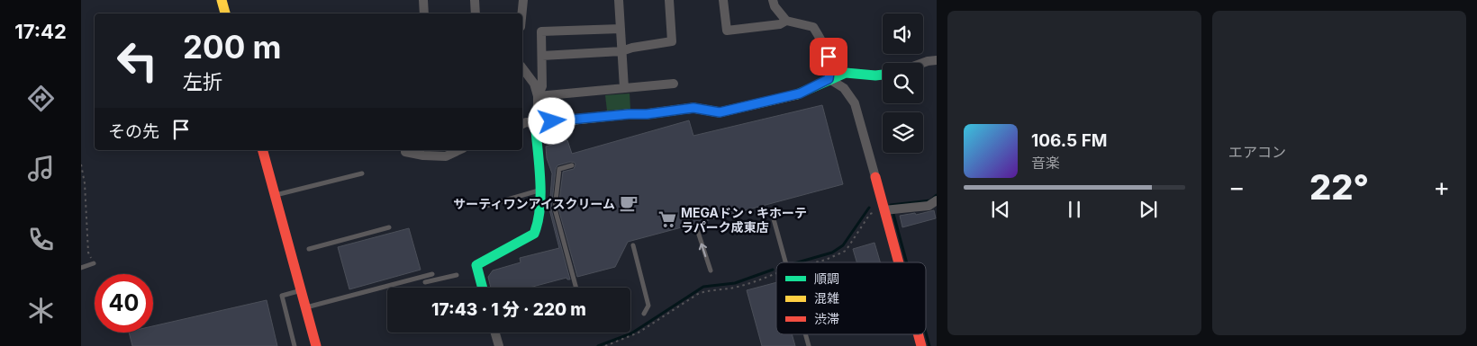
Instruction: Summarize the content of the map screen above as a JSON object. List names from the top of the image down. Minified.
{"places":{"cafe":["サーティワンアイスクリーム"],"supermarket":["MEGAドン・キホーテ ラパーク成東店"]},"legend":["順調","混雑","渋滞"],"page":{"tabs":"17:42","tile":"エアコン","turn":["200 m","左折"],"then":"その先","song":["106.5 FM","音楽"],"heat":["−","22°","+"],"limit":"40","trip":"17:43 · 1 分 · 220 m"}}
